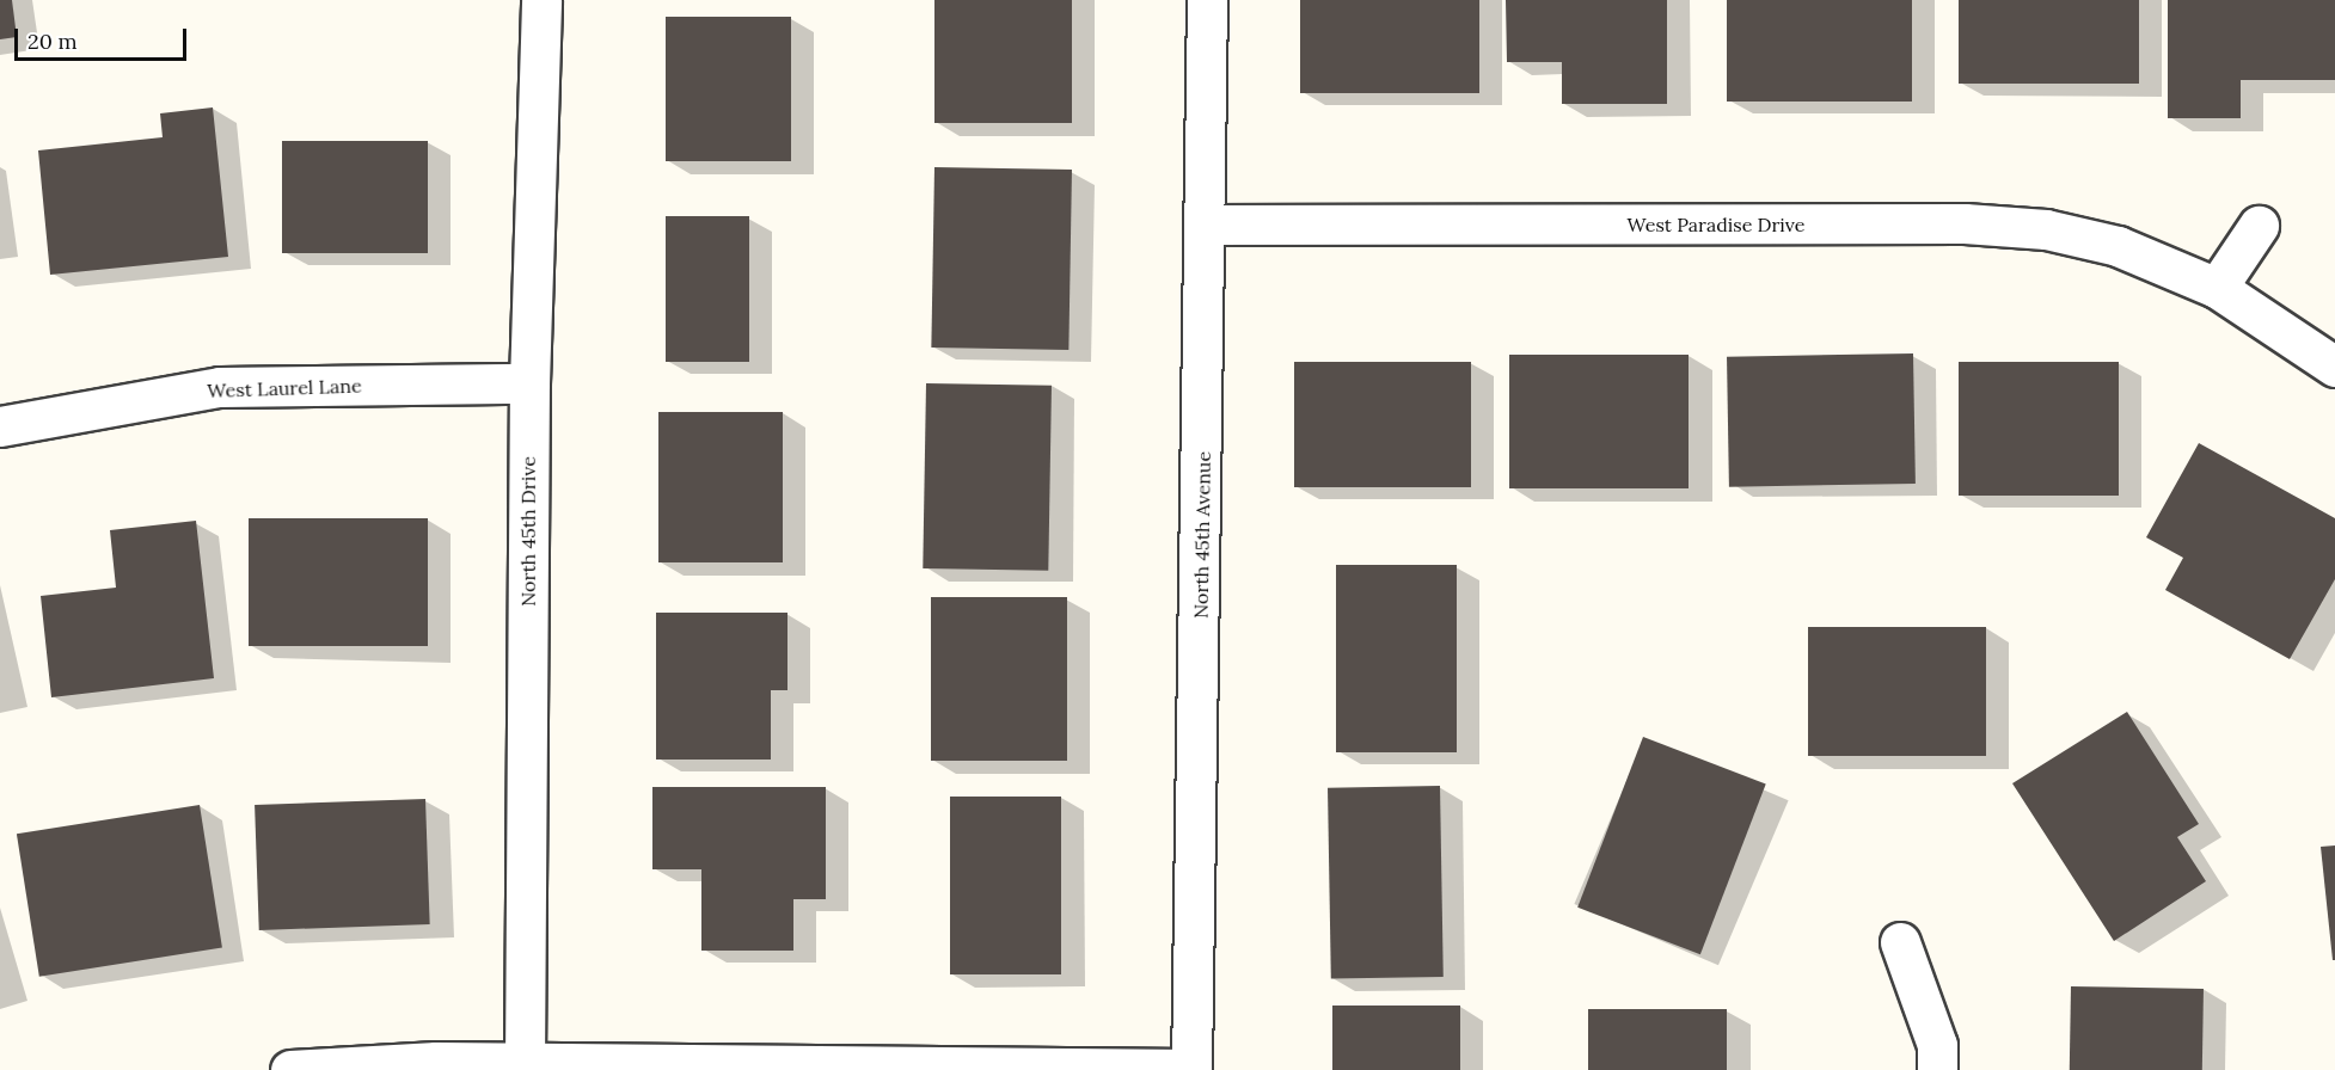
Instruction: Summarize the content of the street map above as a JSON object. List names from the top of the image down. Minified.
{"streets":{"street":["West Paradise Drive","West Laurel Lane","North 45th Drive","North 45th Avenue"]},"crossings":[["West Paradise Drive","North 45th Avenue"],["West Laurel Lane","North 45th Drive"]],"scale_bar":"20 m"}
